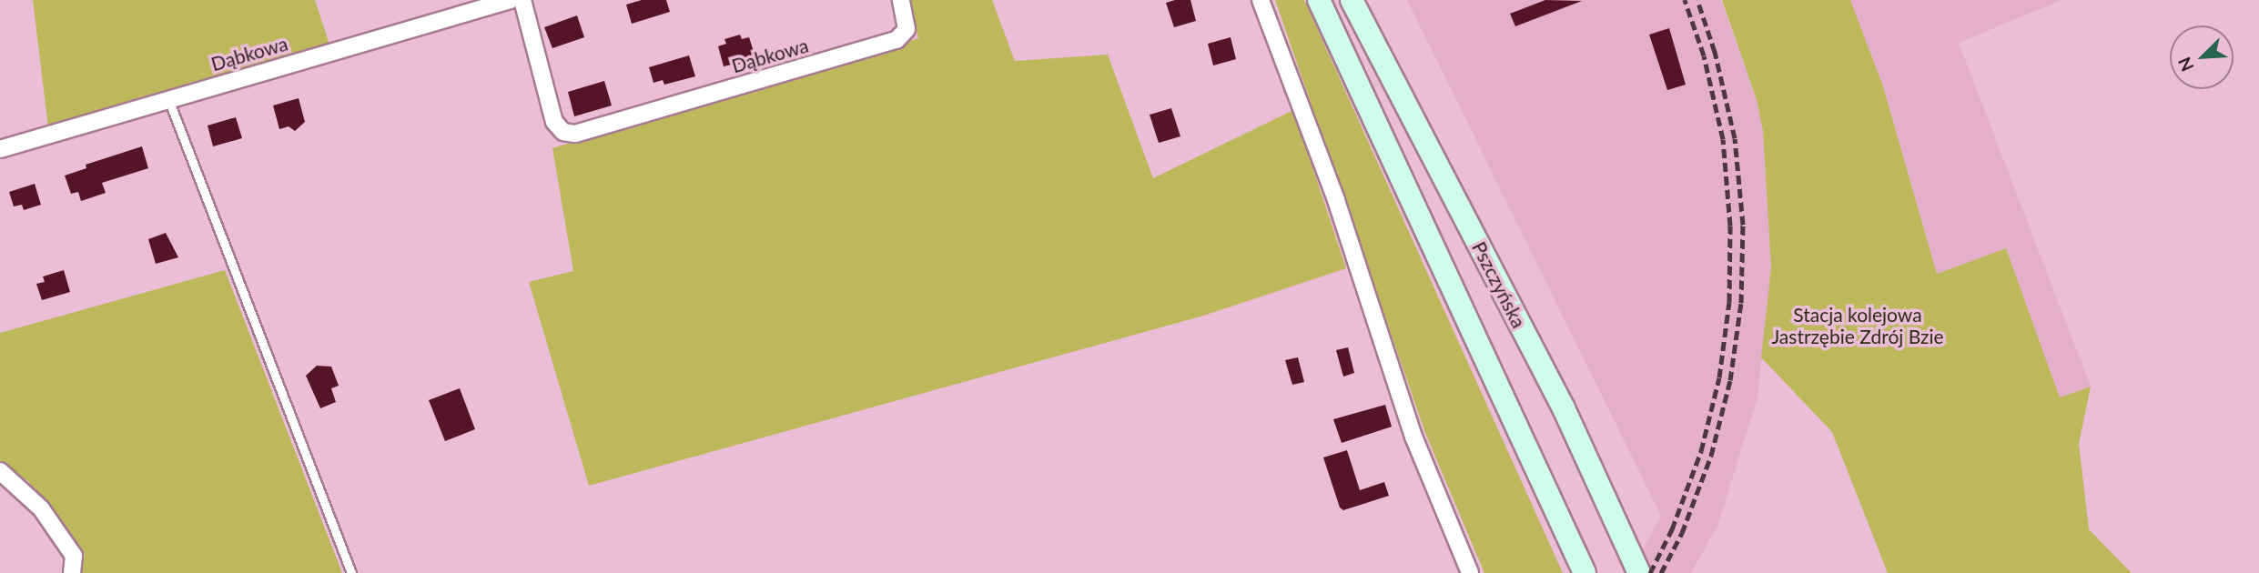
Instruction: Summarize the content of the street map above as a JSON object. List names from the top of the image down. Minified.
{"streets":{"main road":["Pszczyńska"],"street":["Dąbkowa"]},"parks":["Stacja kolejowa Jastrzębie Zdrój Bzie"],"north":"bottom left"}
